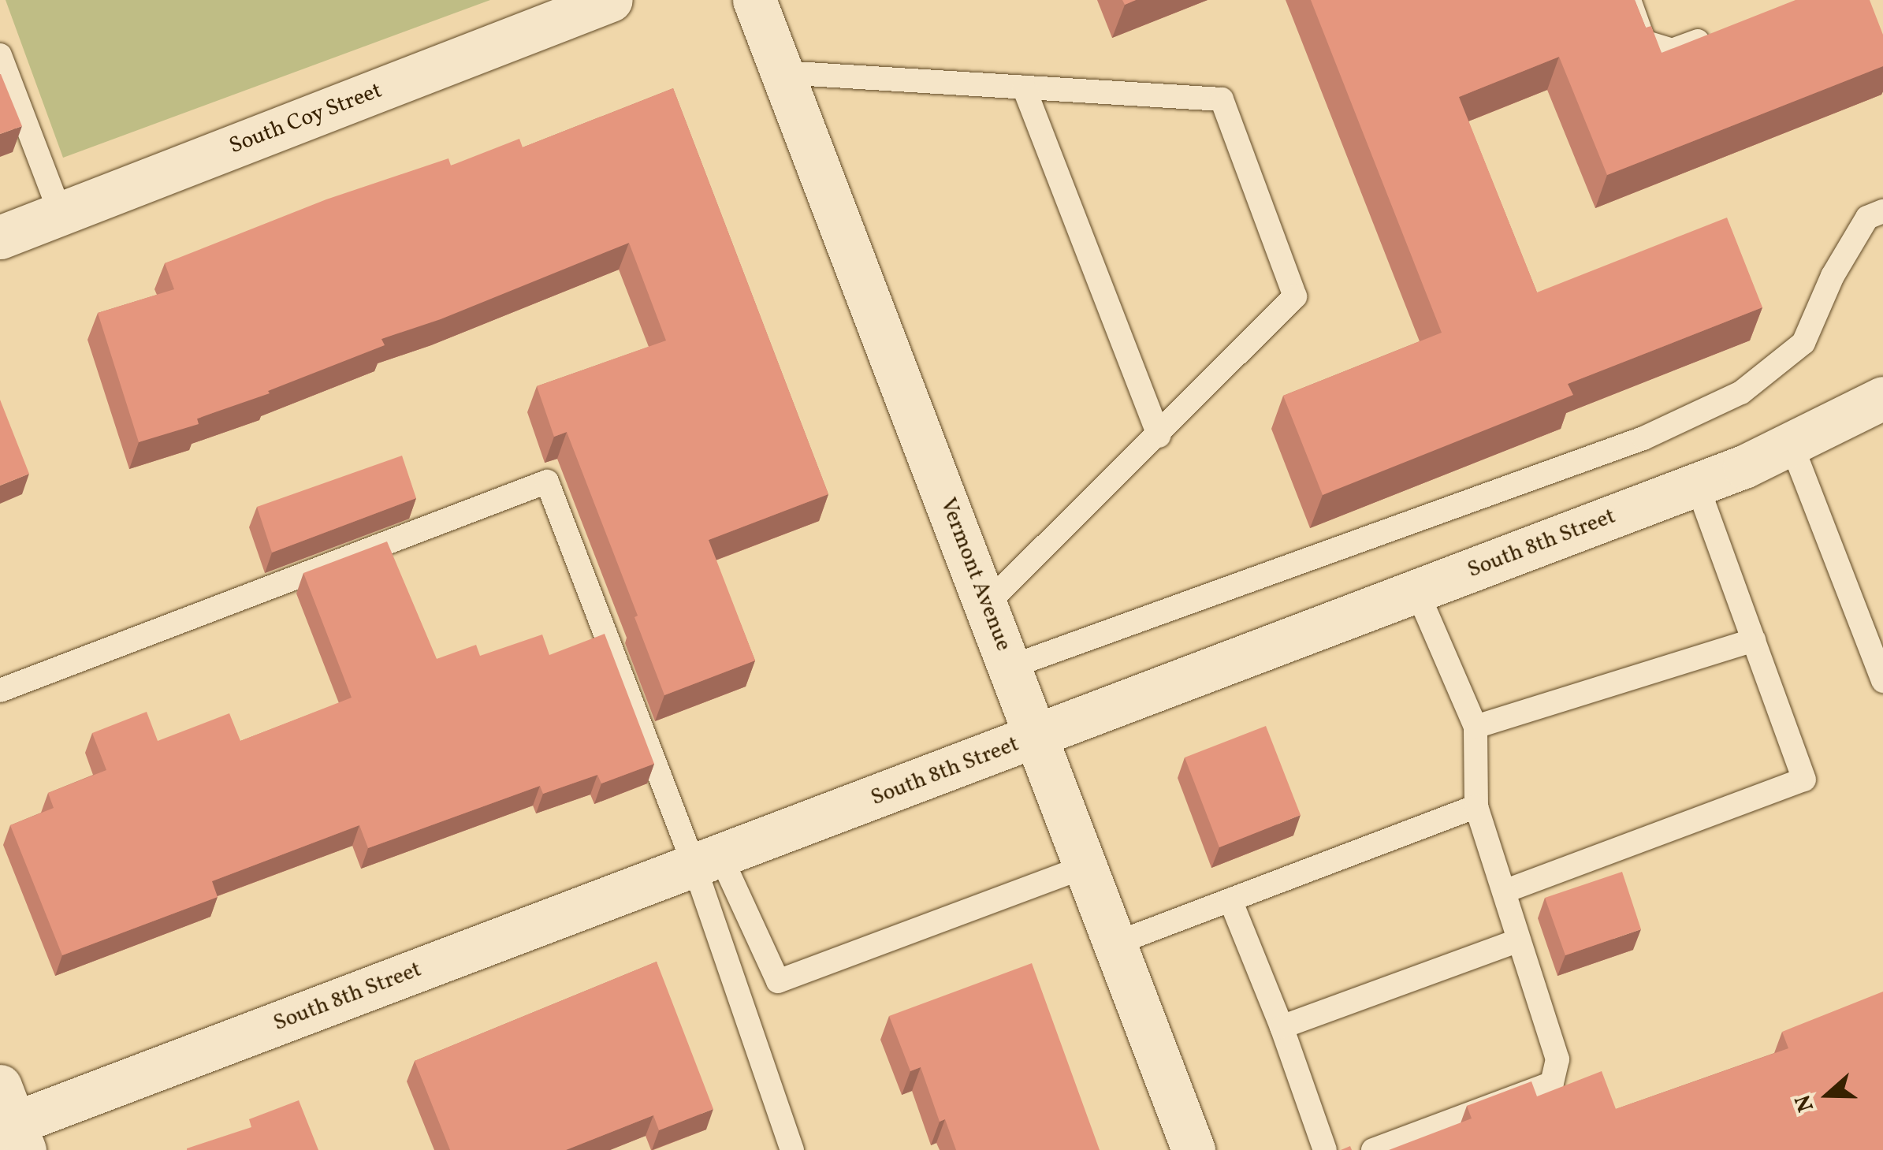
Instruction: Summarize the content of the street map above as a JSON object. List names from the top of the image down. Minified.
{"streets":{"street":["South Coy Street","South 8th Street","Vermont Avenue"]},"crossings":[["South 8th Street","Vermont Avenue"]],"north":"left"}
